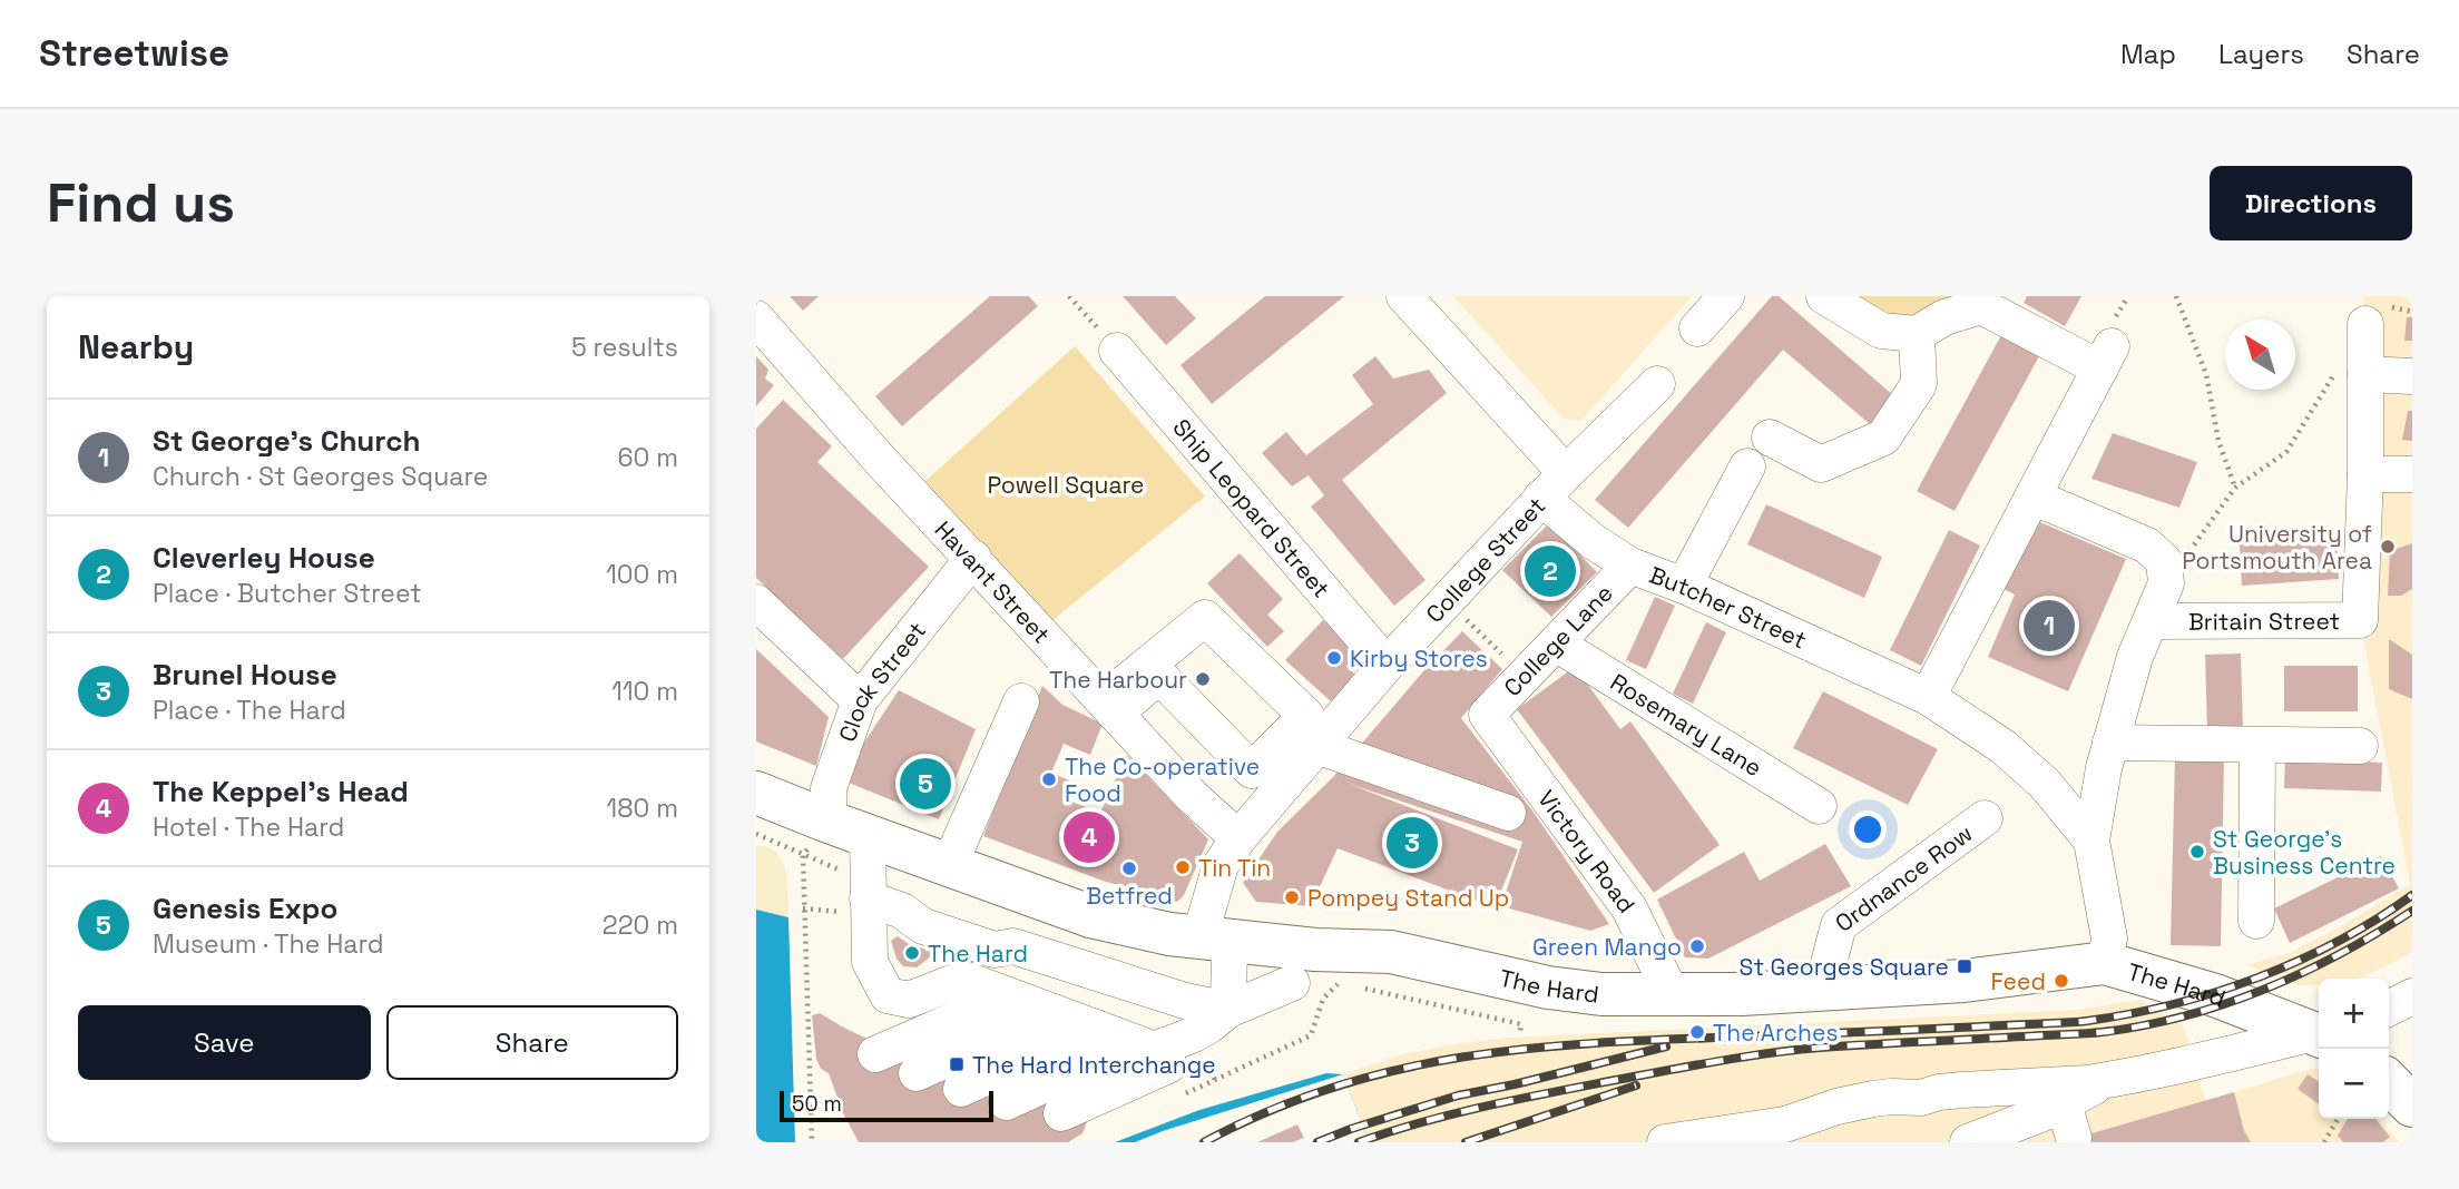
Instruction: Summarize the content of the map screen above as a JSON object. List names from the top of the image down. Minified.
{"streets":{"main road":["The Hard"],"street":["Ship Leopard Street","College Street","Havant Street","Butcher Street","Britain Street","College Lane","Clock Street","Rosemary Lane","Victory Road","Ordnance Row"]},"crossings":[["Ship Leopard Street","College Street"],["College Street","Havant Street"],["College Street","Butcher Street"],["College Street","The Hard"],["Havant Street","Clock Street"],["Butcher Street","College Lane"],["College Lane","Rosemary Lane"],["College Lane","Victory Road"],["Clock Street","The Hard"],["Victory Road","The Hard"],["Ordnance Row","The Hard"]],"parks":["Powell Square"],"places":{"other":["University of Portsmouth Area","Kirby Stores","The Harbour","The Co-operative Food","St George's Business Centre","Tin Tin","Betfred","Pompey Stand Up","Green Mango","The Hard","Feed","The Arches"],"transit":["St Georges Square","The Hard Interchange"]},"scale_bar":"50 m","north":"top left","page":{"header":"Streetwise","nav":["Map","Layers","Share"],"buttons":["Directions",["Save","Share"]],"title":"Find us","heading":["Nearby","5 results"],"list":[{"mark":"1","name":"St George's Church","note":"Church · St Georges Square","value":"60 m"},{"mark":"2","name":"Cleverley House","note":"Place · Butcher Street","value":"100 m"},{"mark":"3","name":"Brunel House","note":"Place · The Hard","value":"110 m"},{"mark":"4","name":"The Keppel's Head","note":"Hotel · The Hard","value":"180 m"},{"mark":"5","name":"Genesis Expo","note":"Museum · The Hard","value":"220 m"}],"pins":["2","1","5","4","3"],"map_buttons":["+","−"],"scale":"50 m"}}
